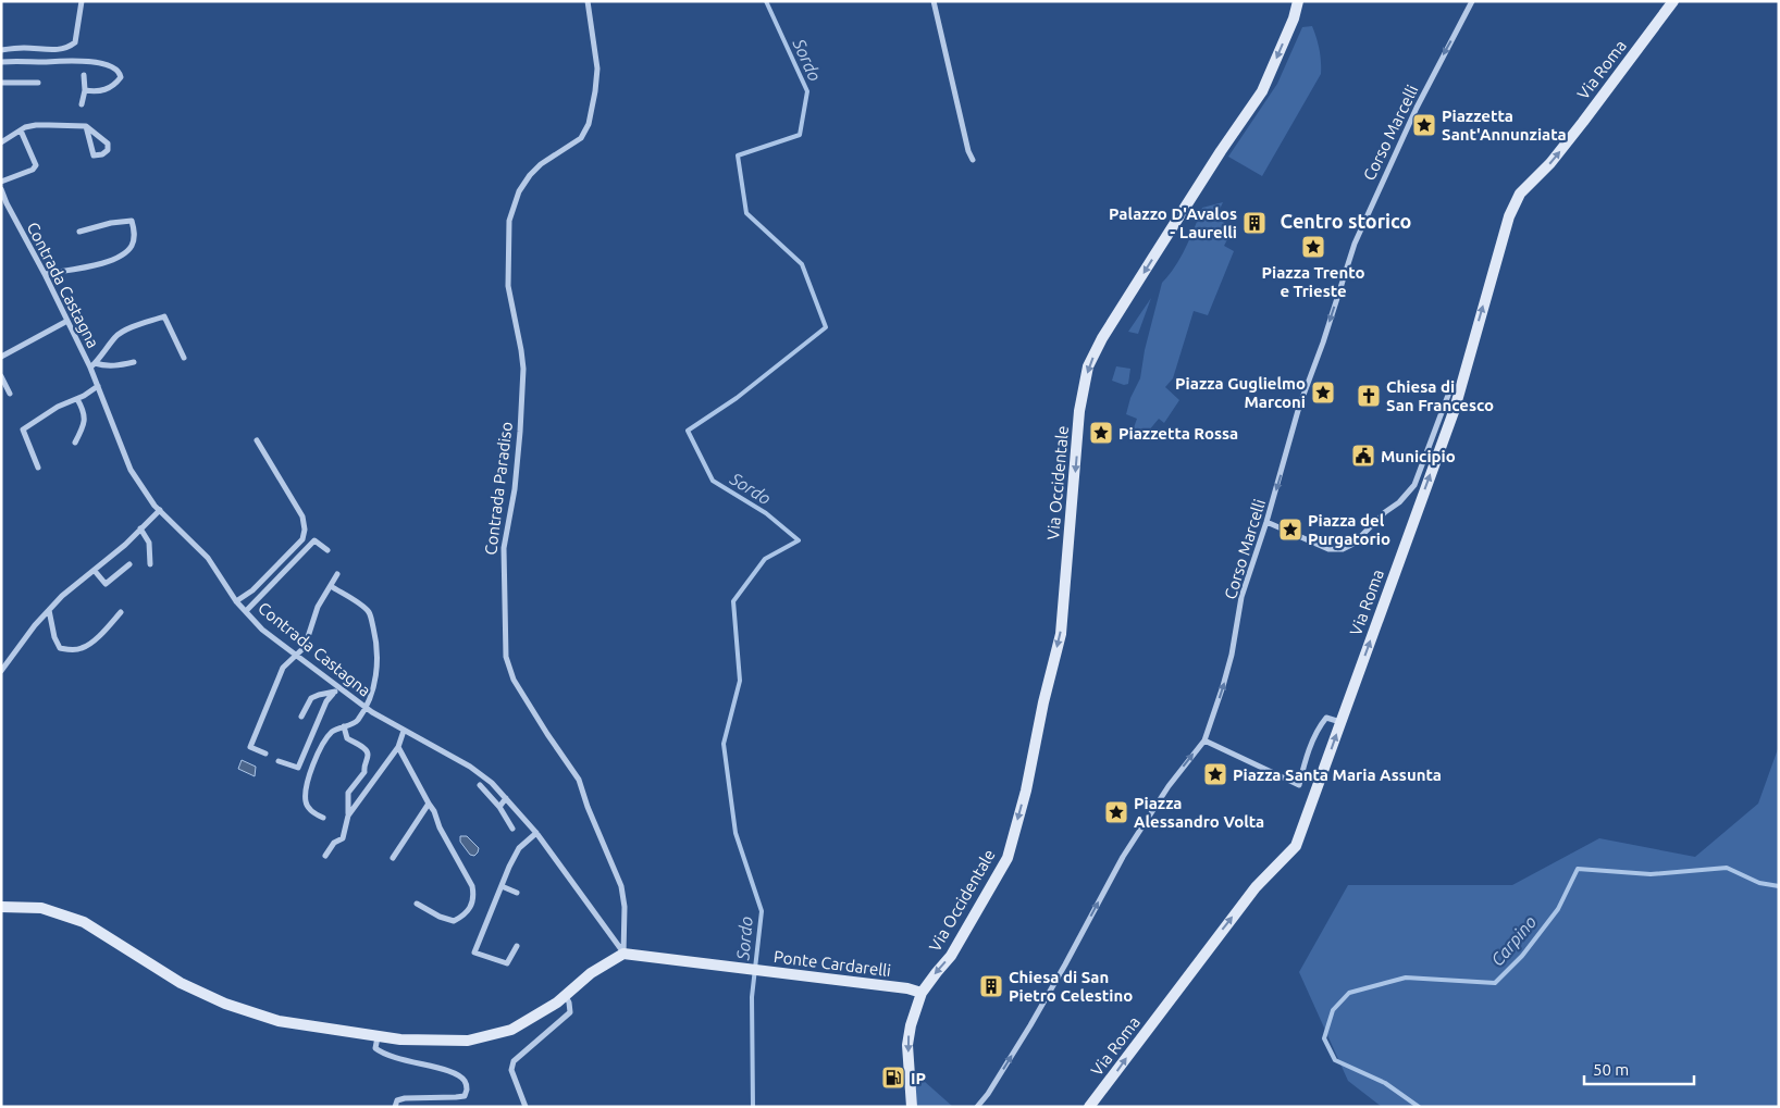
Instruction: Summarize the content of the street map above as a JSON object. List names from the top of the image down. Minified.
{"streets":{"main road":["Via Roma","Via Occidentale","Ponte Cardarelli"],"street":["Corso Marcelli","Contrada Castagna","Contrada Paradiso"]},"crossings":[["Contrada Castagna","Contrada Paradiso"],["Contrada Castagna","Ponte Cardarelli"],["Via Occidentale","Ponte Cardarelli"],["Contrada Paradiso","Ponte Cardarelli"]],"one_way":["Via Roma","Via Occidentale"],"districts":["Centro storico"],"water":["Sordo","Carpino"],"places":{"place":["Piazzetta Sant'Annunziata","Piazza Trento e Trieste","Piazza Guglielmo Marconi","Piazzetta Rossa","Piazza del Purgatorio","Piazza Santa Maria Assunta","Piazza Alessandro Volta"],"building":["Palazzo D'Avalos - Laurelli","Chiesa di San Pietro Celestino"],"church":["Chiesa di San Francesco"],"public building":["Municipio"],"fuel station":["IP"]},"scale_bar":"50 m"}
